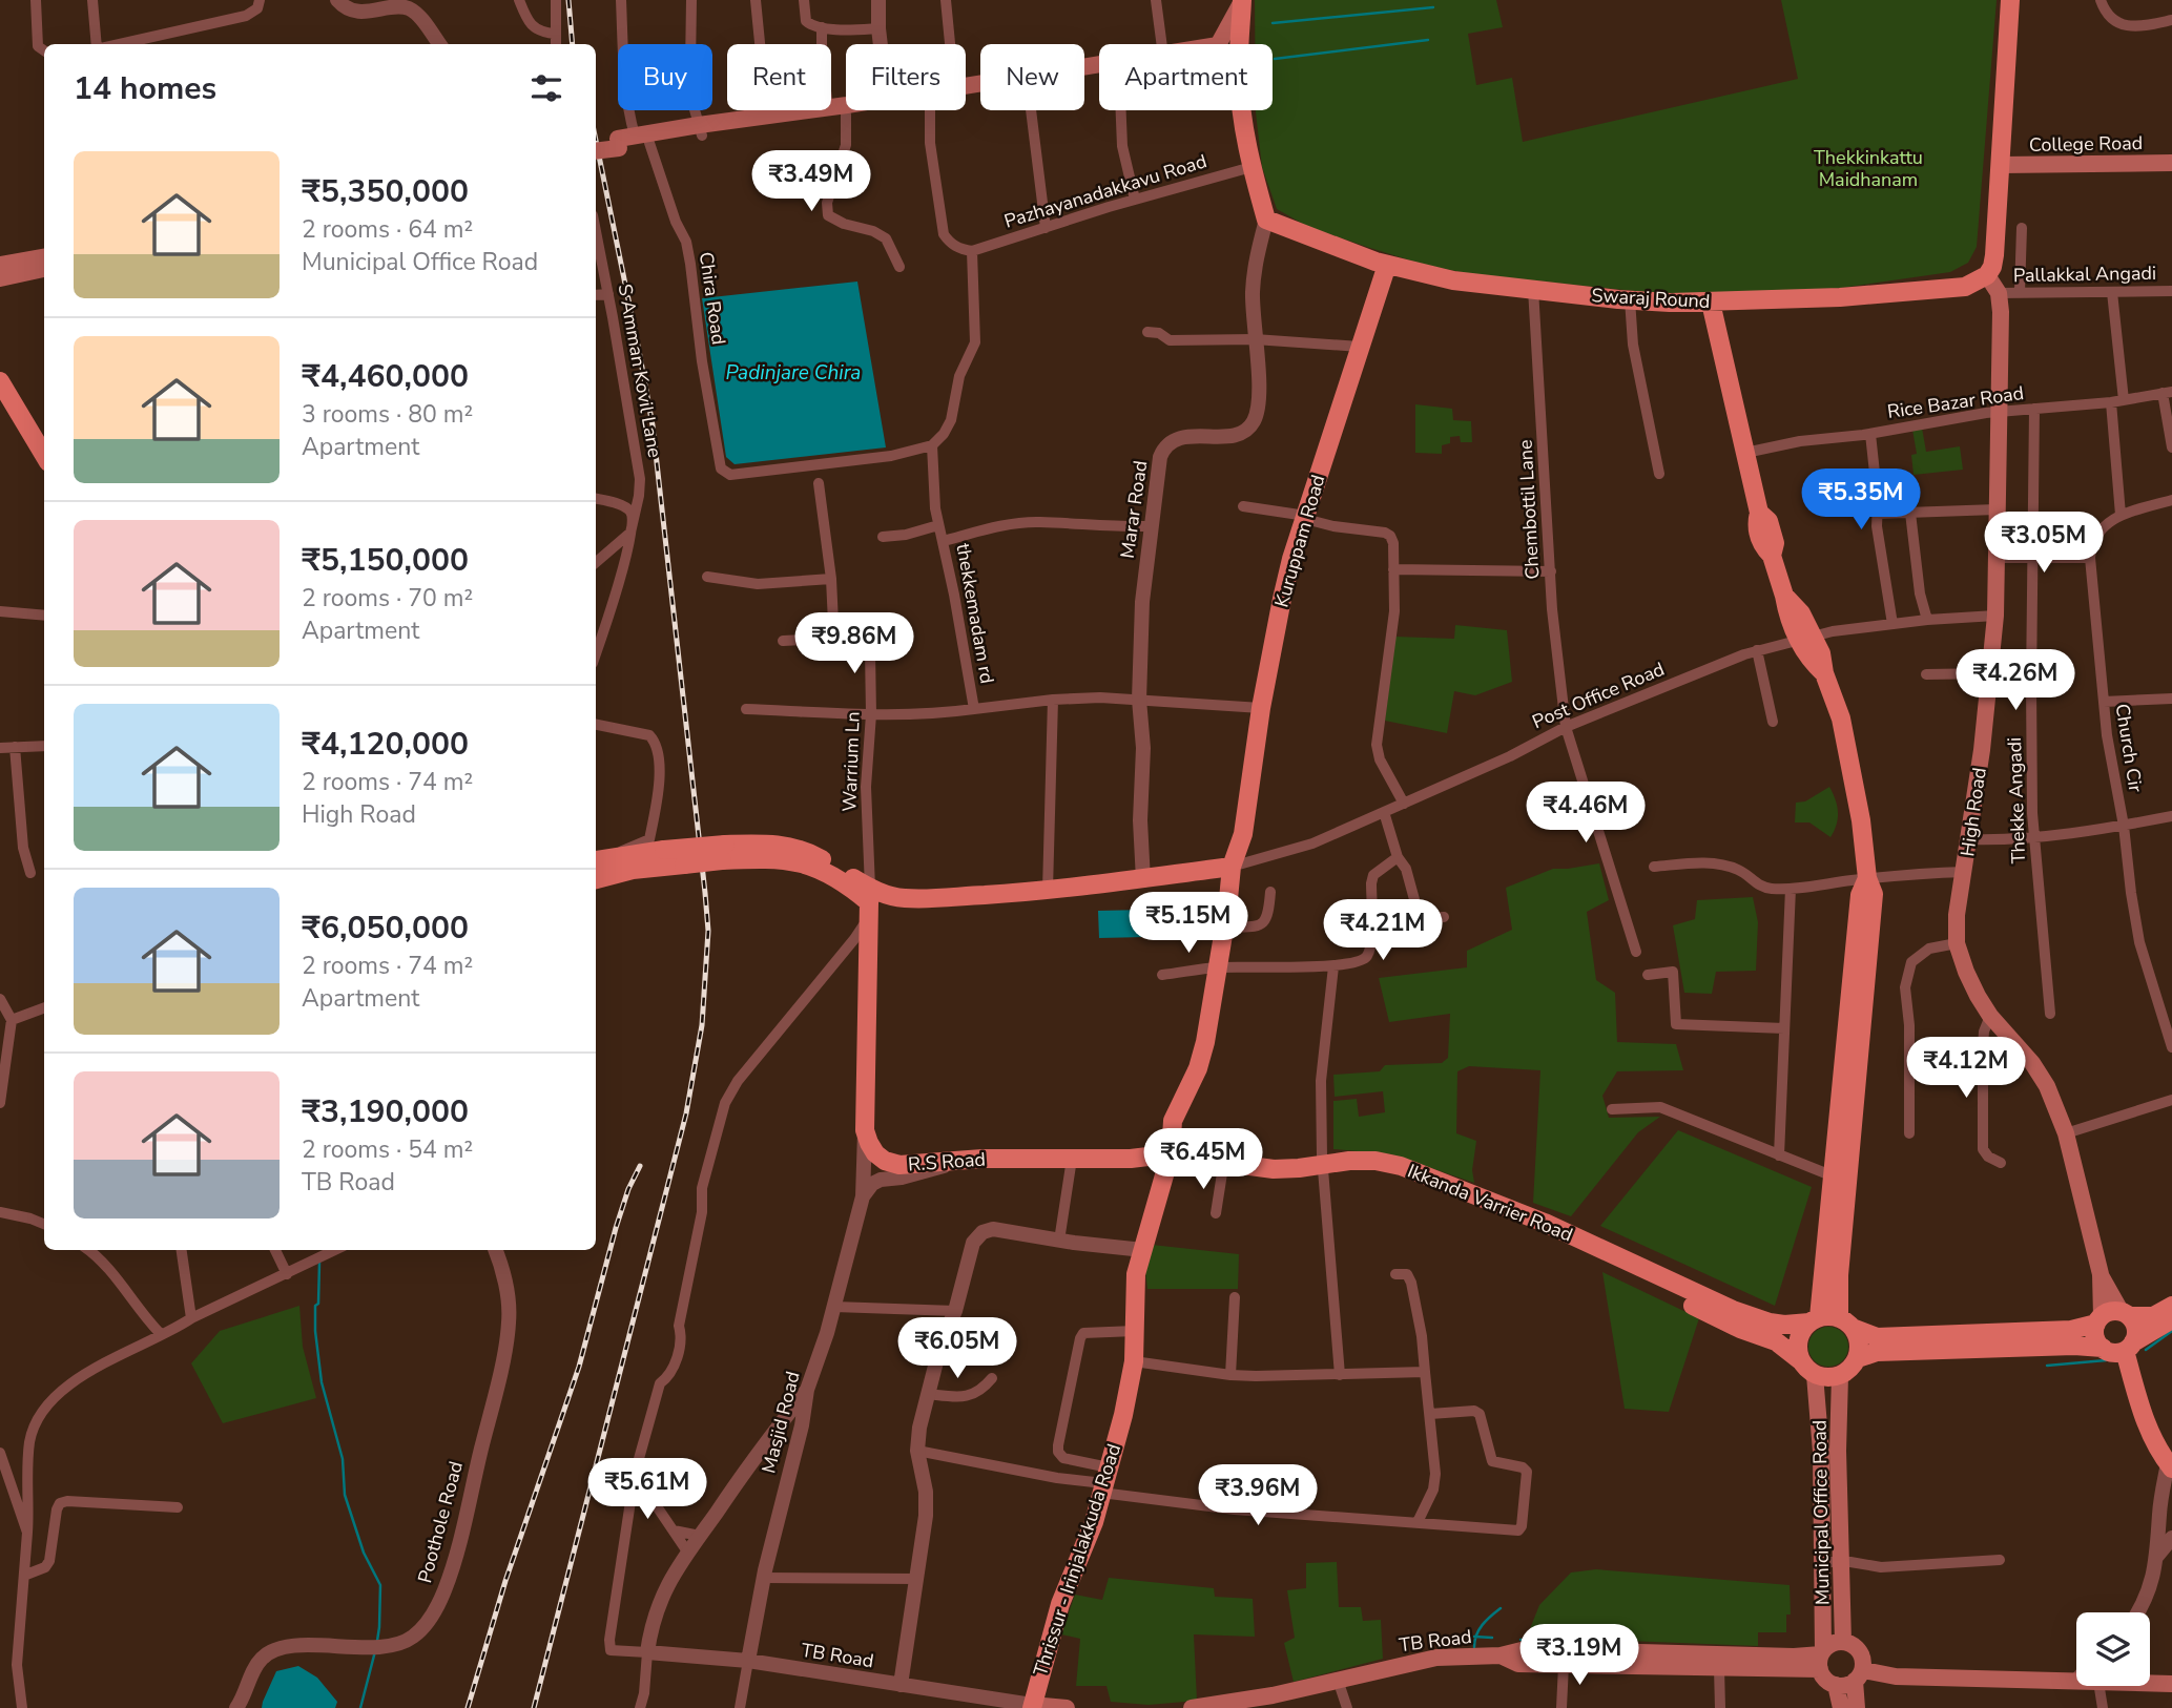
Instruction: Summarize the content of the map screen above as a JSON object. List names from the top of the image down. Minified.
{"streets":{"main road":["College Road","Swaraj Round","Kuruppam Road","High Road","R.S Road","Ikkanda Varrier Road","Municipal Office Road","Thrissur - Irinjalakkuda Road","TB Road"],"street":["Pazhayanadakkavu Road","Pallakkal Angadi","Chira Road","S Amman Kovil Lane","Rice Bazar Road","Marar Road","Chembottil Lane","thekkemadam rd","Post Office Road","Church Cir","Warrium Ln","Thekke Angadi","Masjid Road","Poothole Road"]},"crossings":[["Pallakkal Angadi","High Road"],["Chira Road","thekkemadam rd"],["Swaraj Round","Marar Road"],["Swaraj Round","Chembottil Lane"],["Swaraj Round","Kuruppam Road"],["Rice Bazar Road","Thekke Angadi"],["Rice Bazar Road","High Road"],["Marar Road","thekkemadam rd"],["Chembottil Lane","Post Office Road"],["Kuruppam Road","thekkemadam rd"],["Kuruppam Road","Post Office Road"],["Kuruppam Road","Thrissur - Irinjalakkuda Road"],["Post Office Road","High Road"],["R.S Road","Ikkanda Varrier Road"],["R.S Road","Masjid Road"],["R.S Road","Thrissur - Irinjalakkuda Road"],["Ikkanda Varrier Road","Municipal Office Road"],["Ikkanda Varrier Road","Thrissur - Irinjalakkuda Road"],["Masjid Road","TB Road"],["Municipal Office Road","TB Road"],["Thrissur - Irinjalakkuda Road","TB Road"]],"water":["Padinjare Chira"],"parks":["Thekkinkattu Maidhanam"],"page":{"chip":["Buy","Rent","Filters","New","Apartment"],"heading":"14 homes","list":[{"name":"₹5,350,000","note":"2 rooms · 64 m² · Municipal Office Road"},{"name":"₹4,460,000","note":"3 rooms · 80 m² · Apartment"},{"name":"₹5,150,000","note":"2 rooms · 70 m² · Apartment"},{"name":"₹4,120,000","note":"2 rooms · 74 m² · High Road"},{"name":"₹6,050,000","note":"2 rooms · 74 m² · Apartment"},{"name":"₹3,190,000","note":"2 rooms · 54 m² · TB Road"}],"price":["₹3.49M","₹5.35M","₹3.05M","₹9.86M","₹4.26M","₹4.46M","₹5.15M","₹4.21M","₹4.12M","₹6.45M","₹6.05M","₹5.61M","₹3.96M","₹3.19M"]}}
